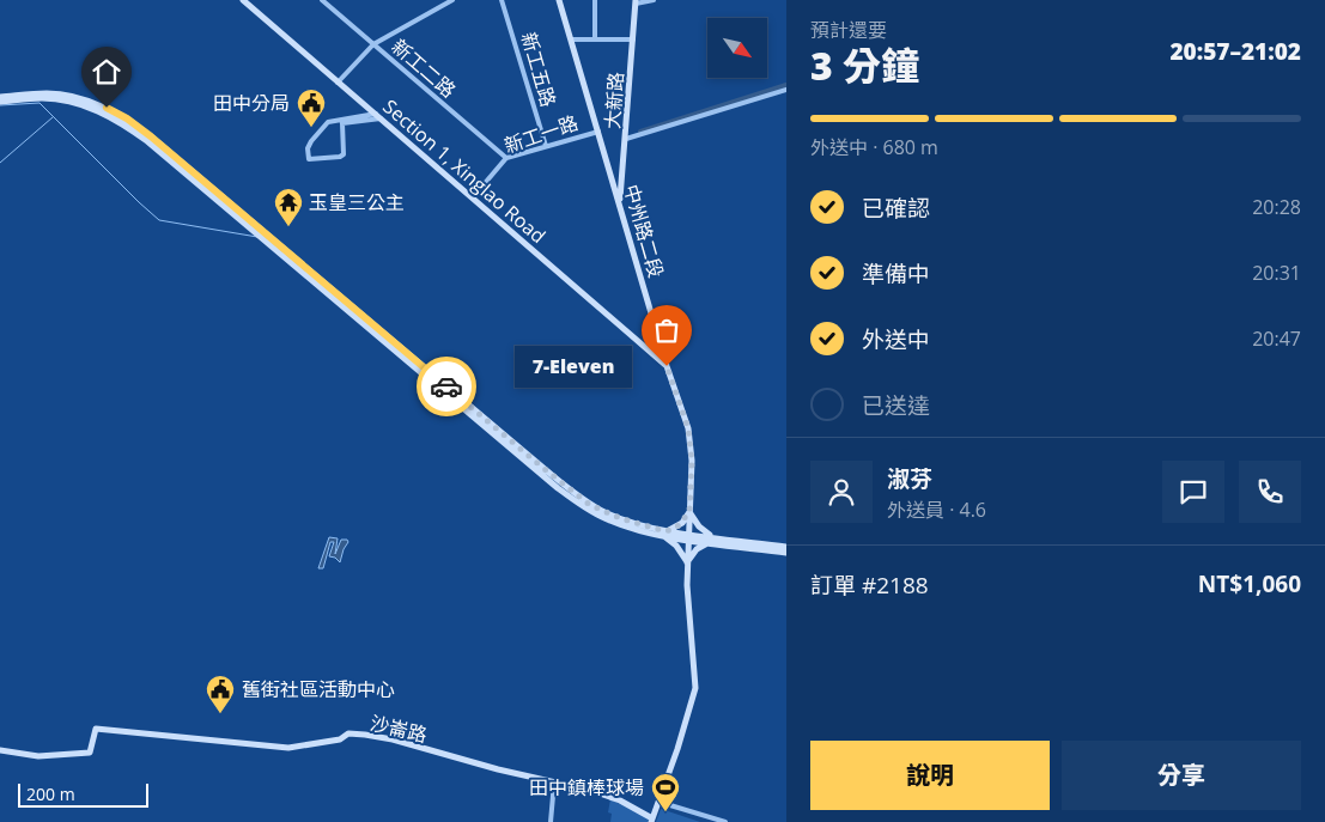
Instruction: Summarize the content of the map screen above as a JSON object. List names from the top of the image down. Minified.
{"streets":{"street":["新工二路","新工五路","大新路","新工一路","Section 1, Xinglao Road","中州路二段","沙崙路"]},"crossings":[["新工二路","新工一路"],["新工五路","新工一路"],["大新路","中州路二段"],["新工一路","Section 1, Xinglao Road"],["新工一路","中州路二段"],["Section 1, Xinglao Road","中州路二段"],["中州路二段","沙崙路"]],"places":{"public building":["田中分局","舊街社區活動中心"],"temple":["玉皇三公主"],"other":["7-Eleven"],"sports":["田中鎮棒球場"]},"scale_bar":"200 m","north":"bottom right","page":{"heading":["3 分鐘","預計還要","20:57–21:02"],"panel":["淑芬","外送員 · 4.6","訂單 #2188","NT$1,060"],"bar":"外送中 · 680 m","list":[["已確認","20:28"],["準備中","20:31"],["外送中","20:47"],"已送達"],"bubble":"7-Eleven","buttons":["說明","分享"],"scale":"200 m"}}
